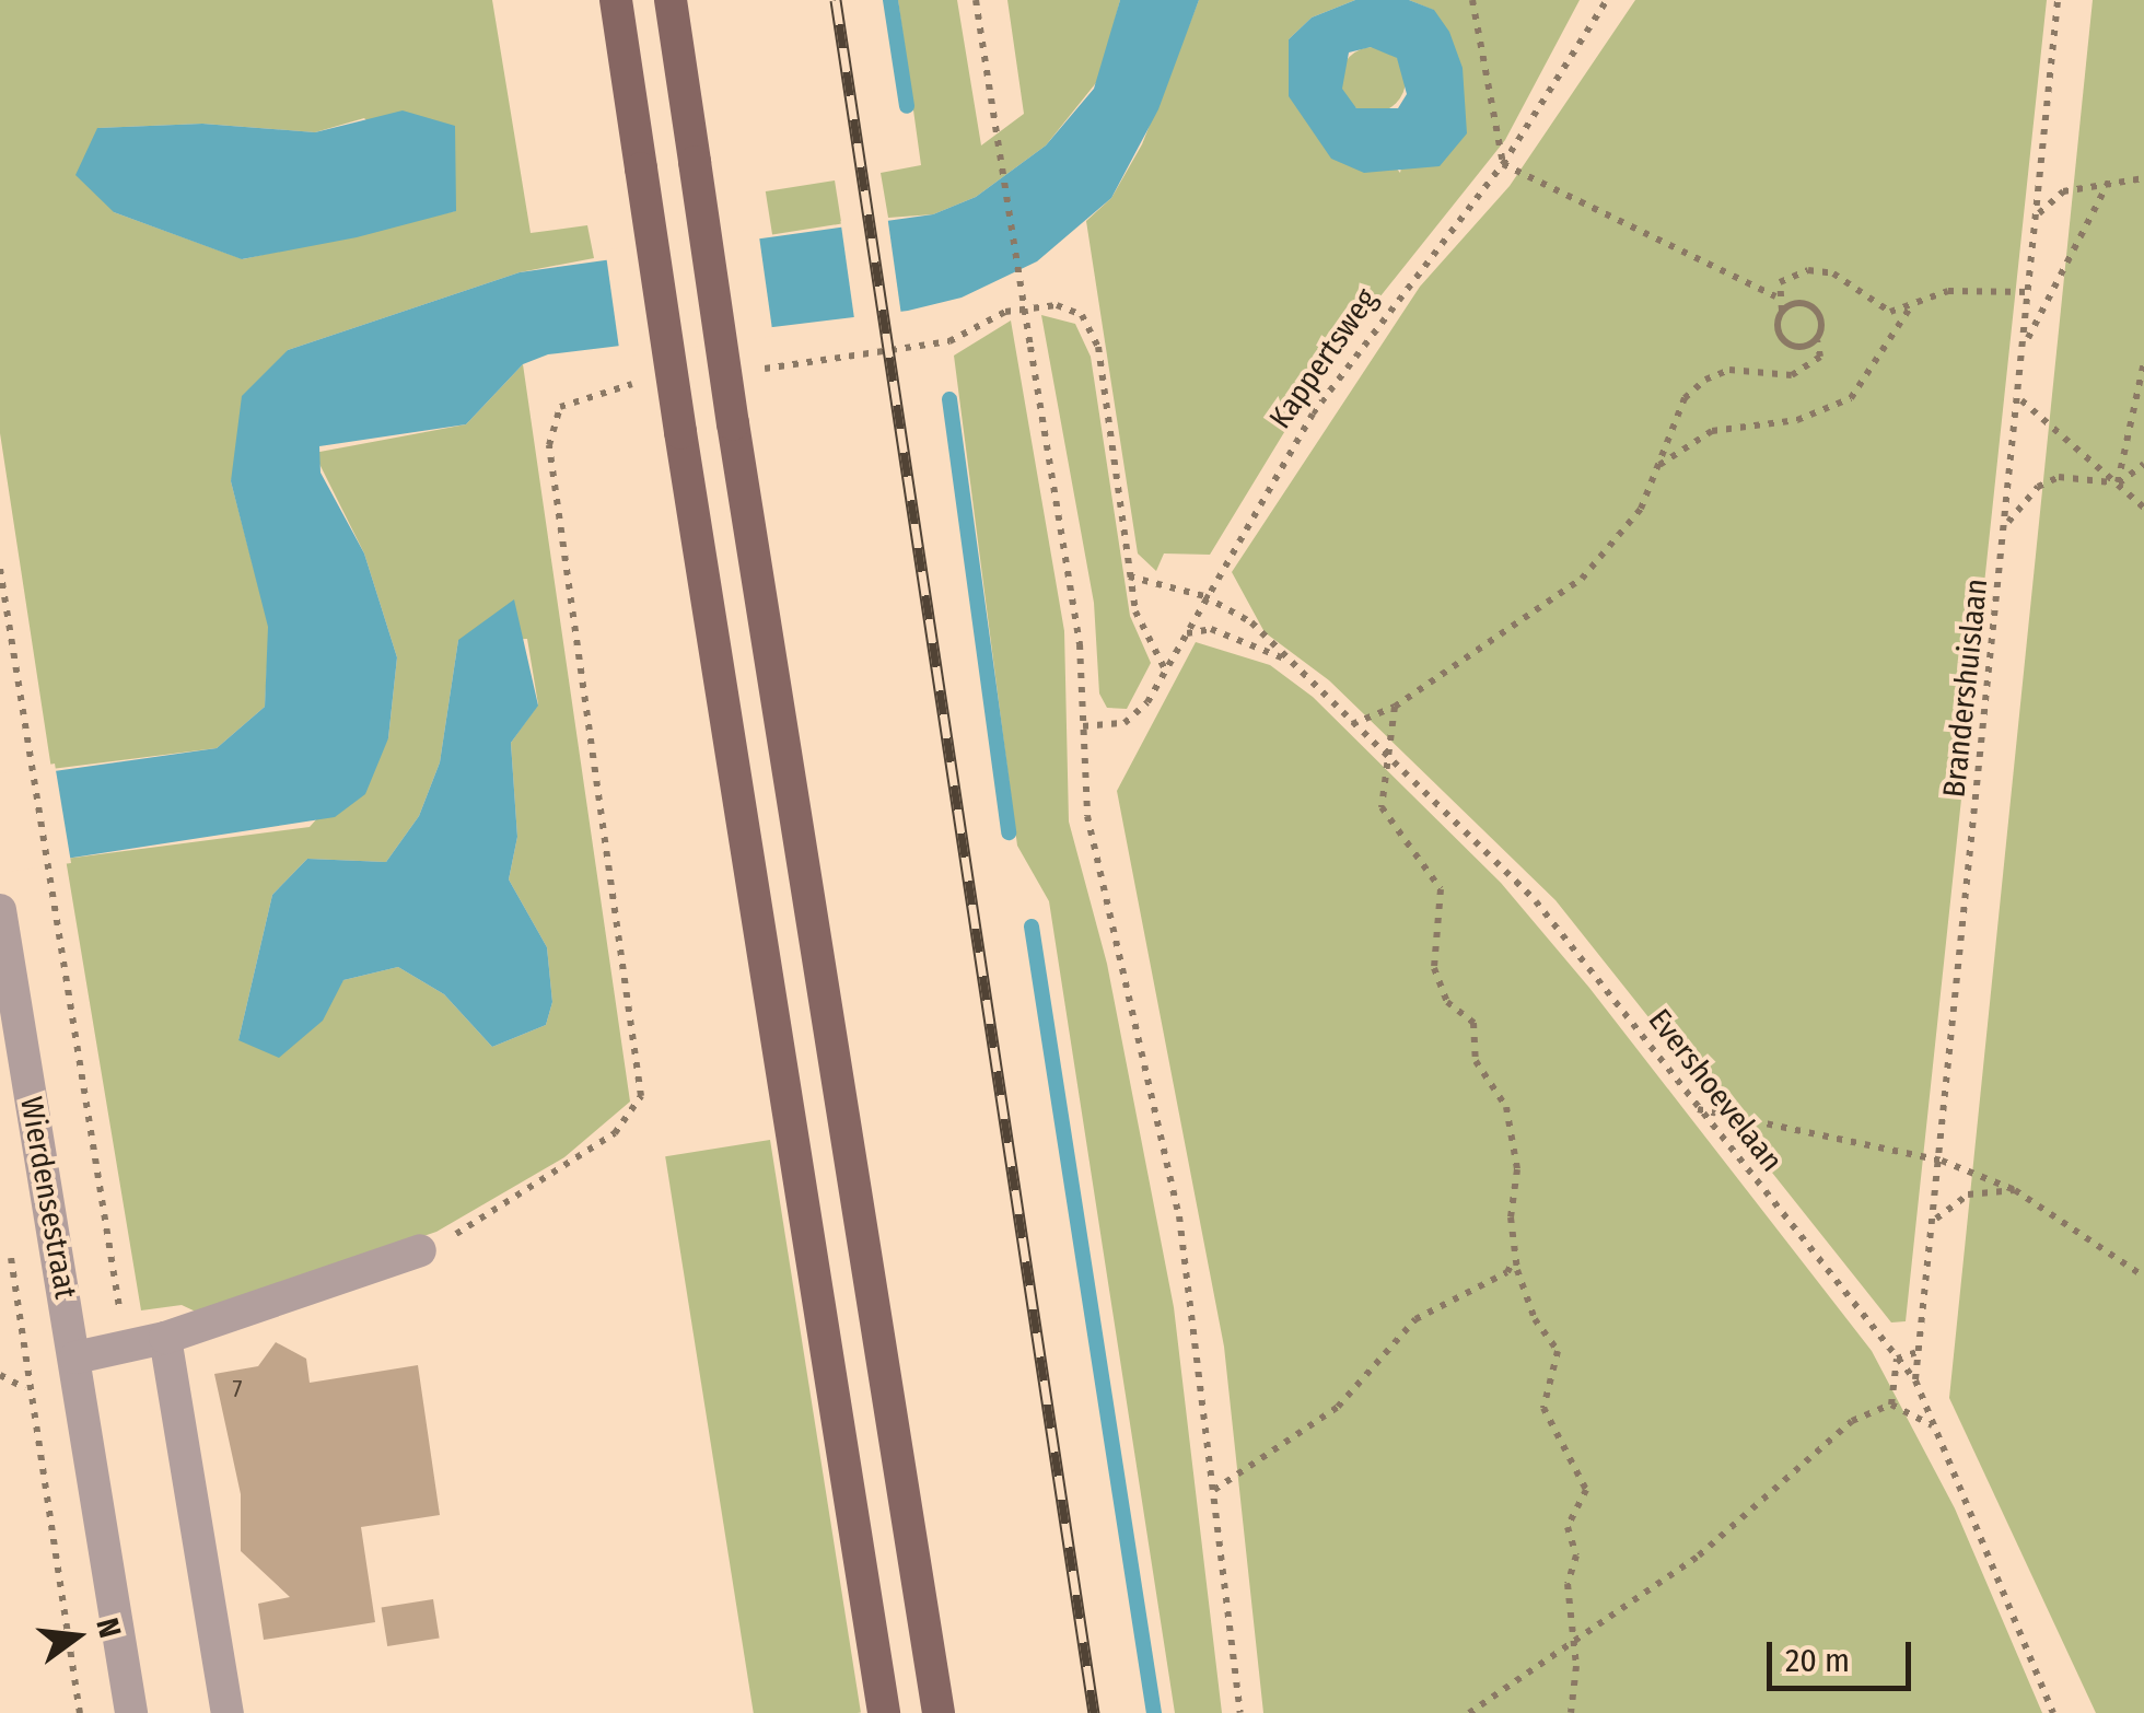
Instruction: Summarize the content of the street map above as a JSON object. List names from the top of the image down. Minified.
{"streets":{"street":["Wierdensestraat"],"path":["Kappertsweg","Brandershuislaan","Evershoevelaan"]},"crossings":[["Kappertsweg","Evershoevelaan"],["Brandershuislaan","Evershoevelaan"]],"house_numbers":["7"],"scale_bar":"20 m","north":"right"}
